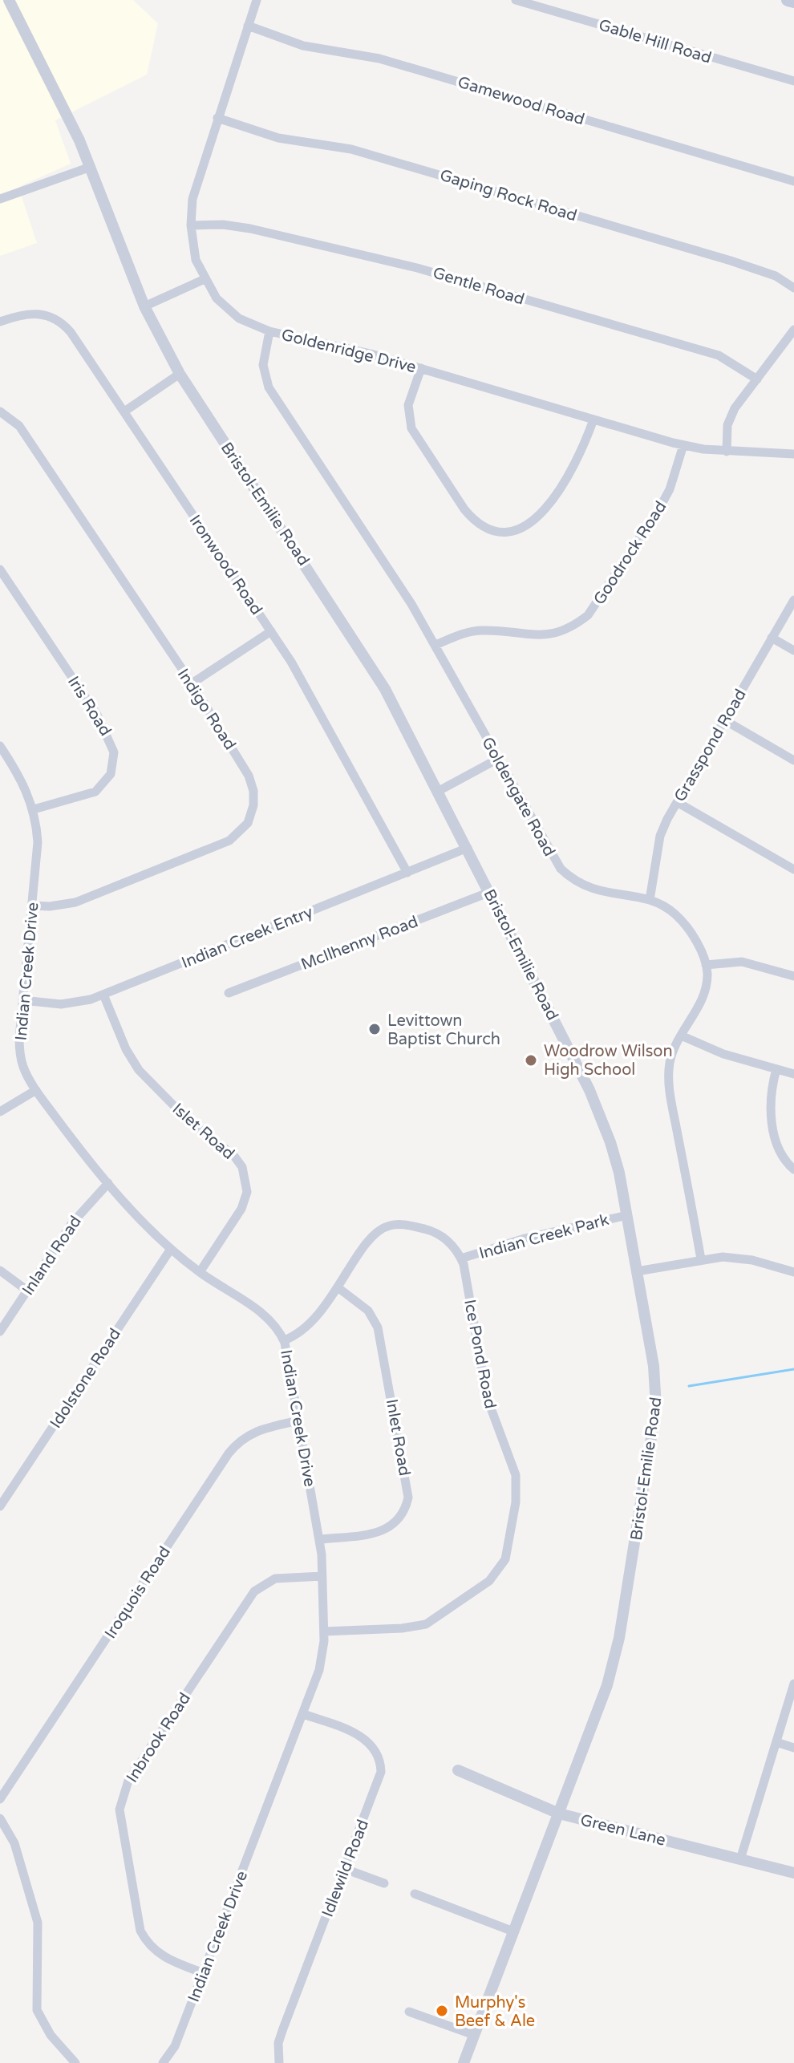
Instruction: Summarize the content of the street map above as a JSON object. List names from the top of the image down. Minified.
{"streets":{"street":["Gable Hill Road","Gamewood Road","Gaping Rock Road","Gentle Road","Goldenridge Drive","Bristol-Emilie Road","Goodrock Road","Ironwood Road","Iris Road","Indigo Road","Grasspond Road","Goldengate Road","Indian Creek Entry","McIlhenny Road","Indian Creek Drive","Islet Road","Indian Creek Park","Inland Road","Ice Pond Road","Idolstone Road","Inlet Road","Iroquois Road","Inbrook Road","Green Lane","Idlewild Road"]},"crossings":[["Gamewood Road","Goldenridge Drive"],["Gaping Rock Road","Goldenridge Drive"],["Gentle Road","Goldenridge Drive"],["Goldenridge Drive","Goodrock Road"],["Goldenridge Drive","Goldengate Road"],["Bristol-Emilie Road","Indian Creek Entry"],["Bristol-Emilie Road","McIlhenny Road"],["Bristol-Emilie Road","Indian Creek Park"],["Bristol-Emilie Road","Green Lane"],["Goodrock Road","Goldengate Road"],["Ironwood Road","Indian Creek Entry"],["Iris Road","Indian Creek Drive"],["Indigo Road","Indian Creek Drive"],["Grasspond Road","Goldengate Road"],["Indian Creek Entry","Indian Creek Drive"],["Indian Creek Entry","Islet Road"],["Indian Creek Drive","Islet Road"],["Indian Creek Drive","Inland Road"],["Indian Creek Drive","Ice Pond Road"],["Indian Creek Drive","Idolstone Road"],["Indian Creek Drive","Inlet Road"],["Indian Creek Drive","Iroquois Road"],["Indian Creek Drive","Inbrook Road"],["Indian Creek Drive","Idlewild Road"],["Indian Creek Park","Ice Pond Road"]],"places":["Levittown Baptist Church","Woodrow Wilson High School","Murphy's Beef & Ale"]}
